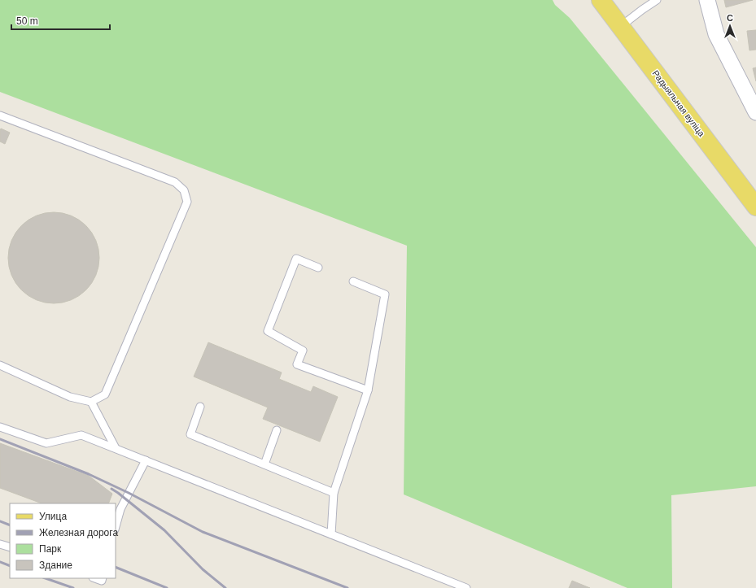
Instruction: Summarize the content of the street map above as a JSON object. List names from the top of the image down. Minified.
{"streets":{"main road":["Радыяльная вуліца"]},"legend":["Улица","Железная дорога","Парк","Здание"],"scale_bar":"50 m","north":"top"}
